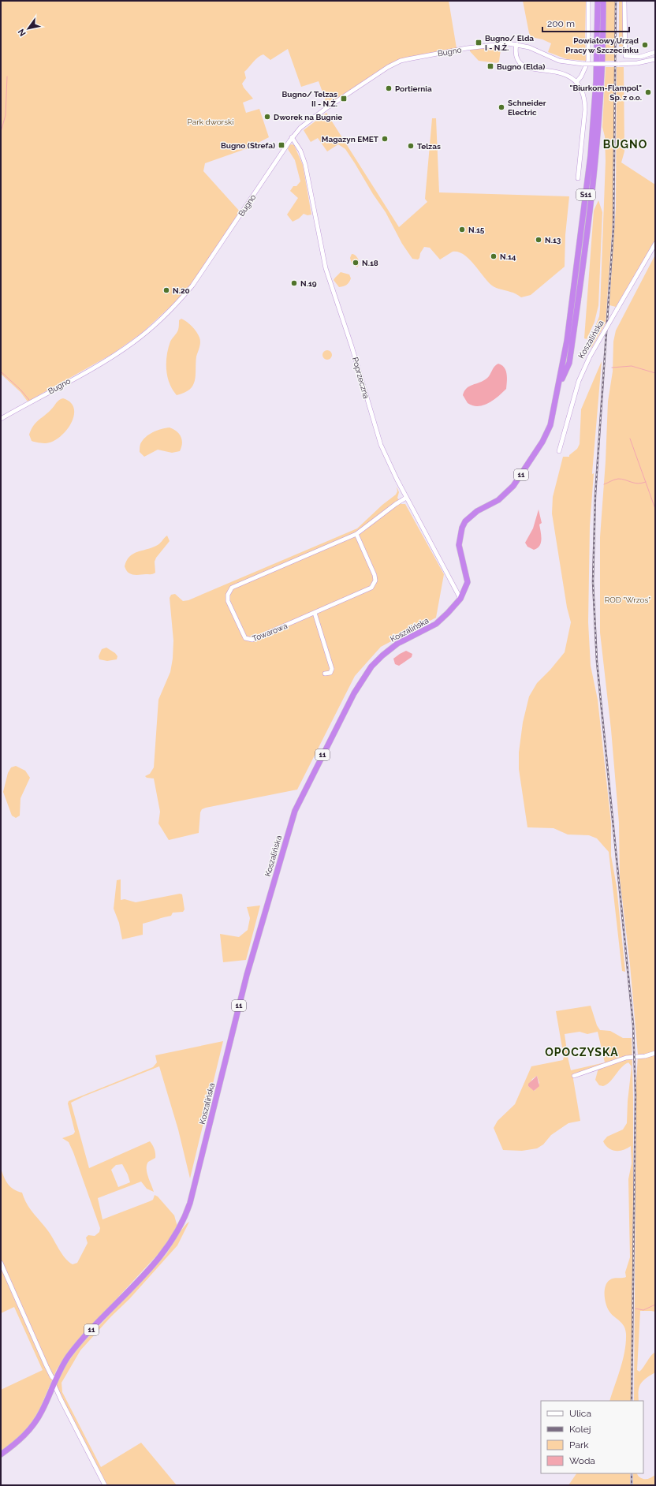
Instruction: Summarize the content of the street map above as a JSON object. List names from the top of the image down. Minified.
{"streets":{"highway":["S11","Koszalińska","11"],"street":["Bugno","Poprzeczna","Towarowa"]},"crossings":[["Bugno","Poprzeczna"],["S11","11"],["Koszalińska","Poprzeczna"],["Koszalińska","11"],["Poprzeczna","11"]],"districts":["BUGNO","OPOCZYSKA"],"parks":["Park dworski","ROD \"Wrzos\""],"places":{"transit":["Bugno/ Elda I - N.Ż.","Bugno (Elda)","Bugno/ Telzas II - N.Ż.","Bugno (Strefa)"],"other":["Powiatowy Urząd Pracy w Szczecinku","Portiernia","\"Biurkom-Flampol\" Sp. z o.o.","Schneider Electric","Dworek na Bugnie","Magazyn EMET","Telzas","N.15","N.13","N.14","N.18","N.19","N.20"]},"legend":["Ulica","Kolej","Park","Woda"],"scale_bar":"200 m","north":"bottom left"}
